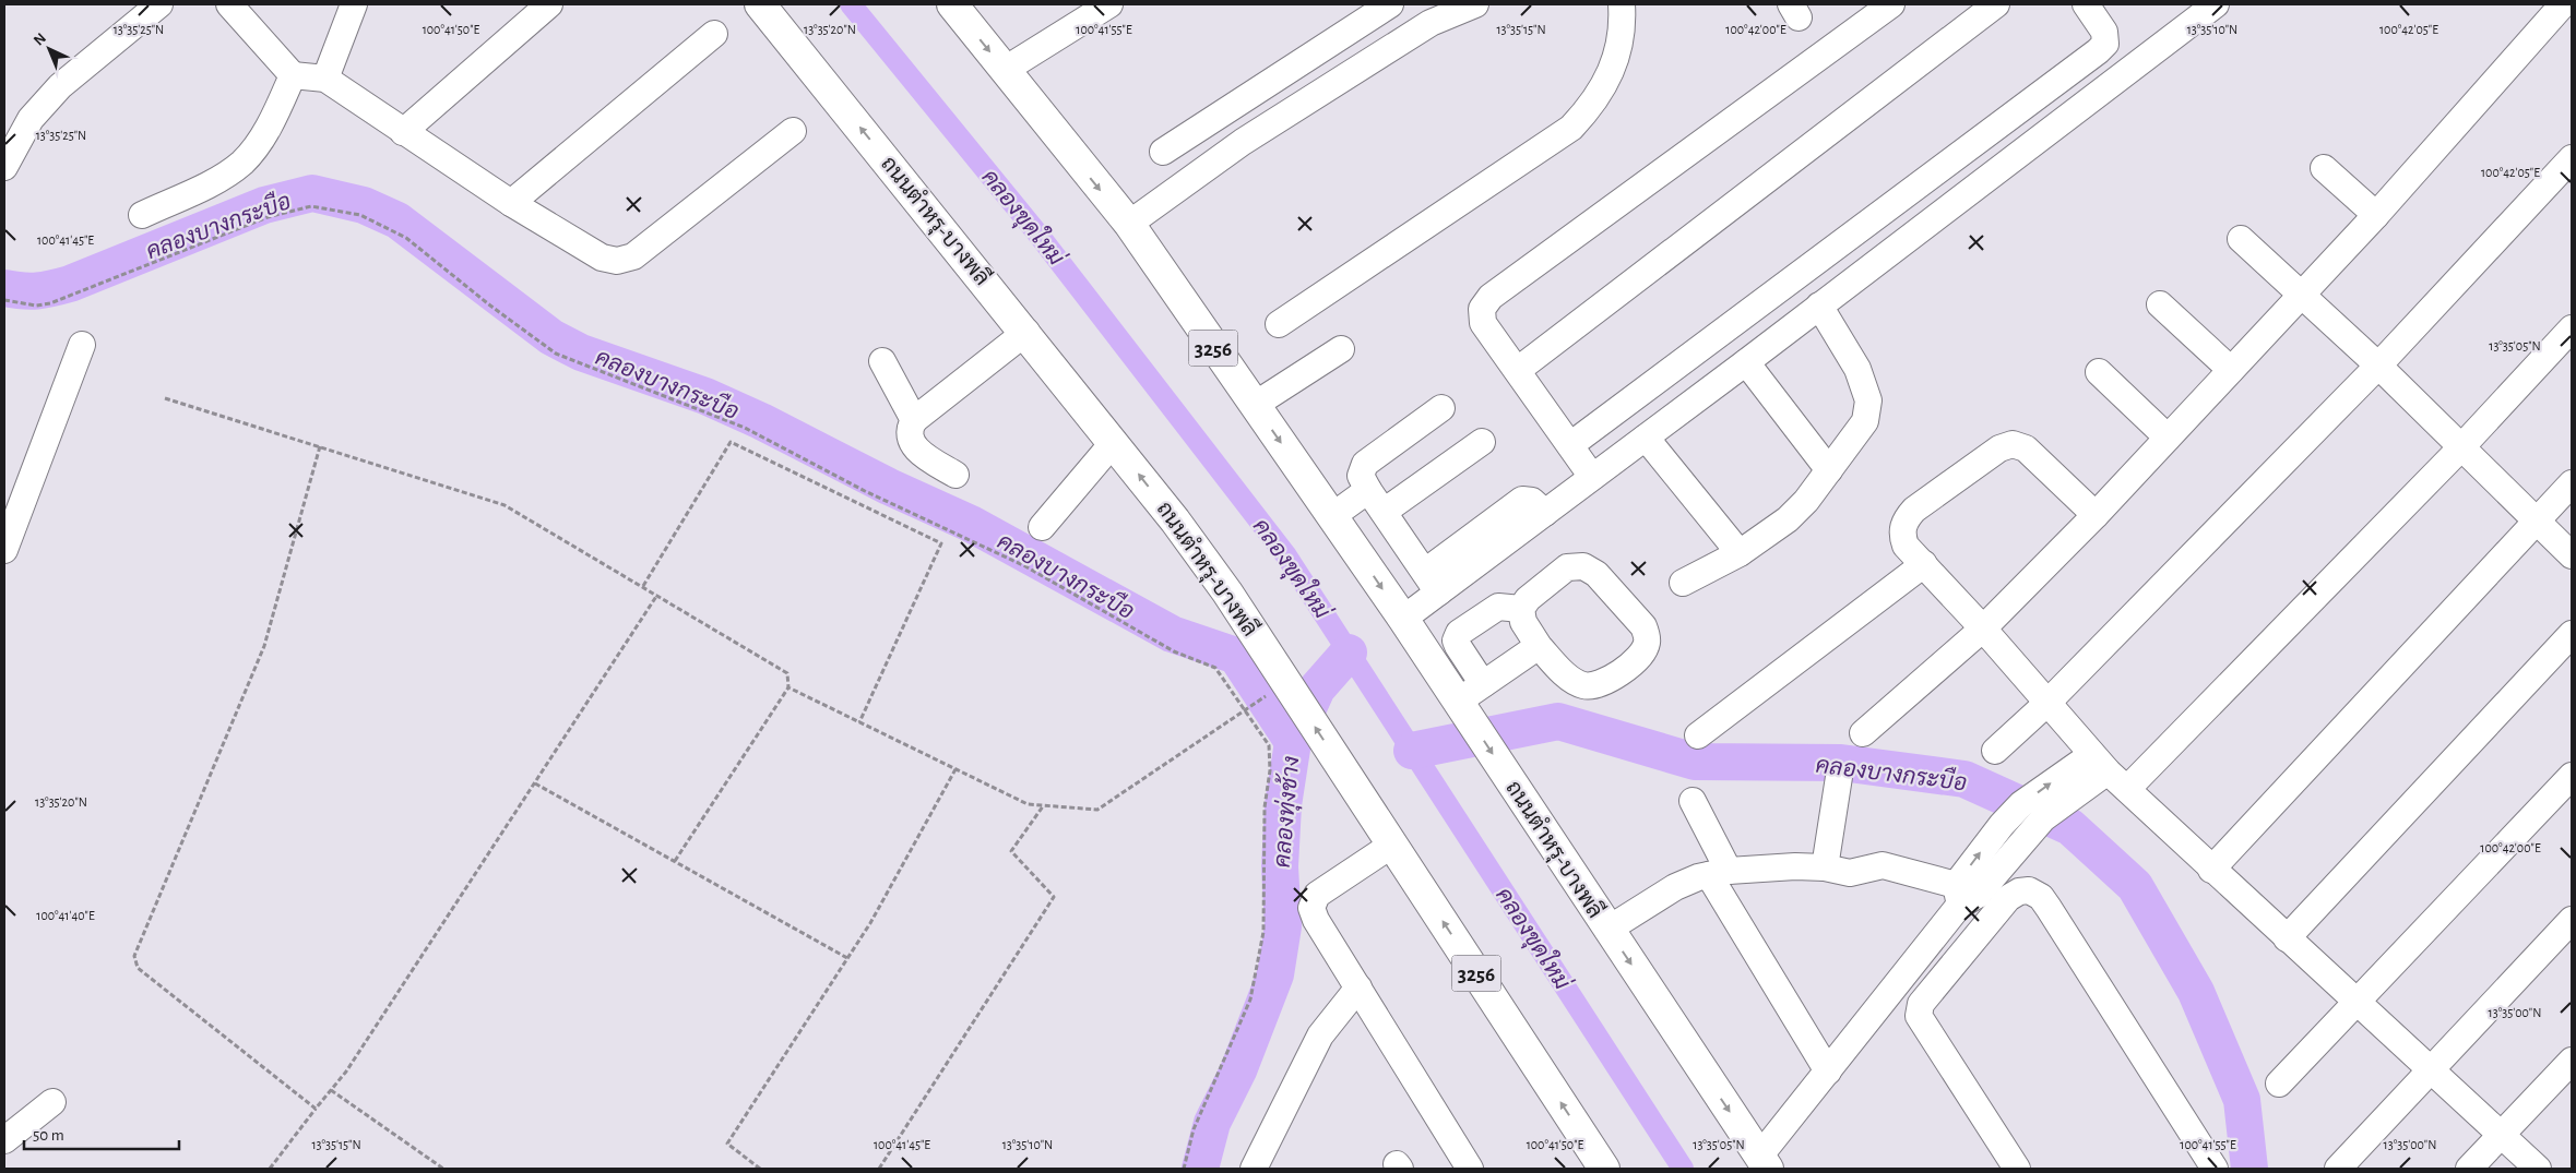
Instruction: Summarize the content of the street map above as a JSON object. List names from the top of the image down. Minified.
{"streets":{"main road":["ถนนตำหรุ-บางพลี","3256"]},"water":["คลองขุดใหม่","คลองบางกระบือ","คลองทุ่งช้าง"],"scale_bar":"50 m","north":"top left","coordinates":["13°35'25\"N","13°35'20\"N","13°35'15\"N","13°35'10\"N","100°42'05\"E","100°41'50\"E","100°41'55\"E","100°42'00\"E","100°41'45\"E","13°35'05\"N","100°41'40\"E","13°35'00\"N"]}
